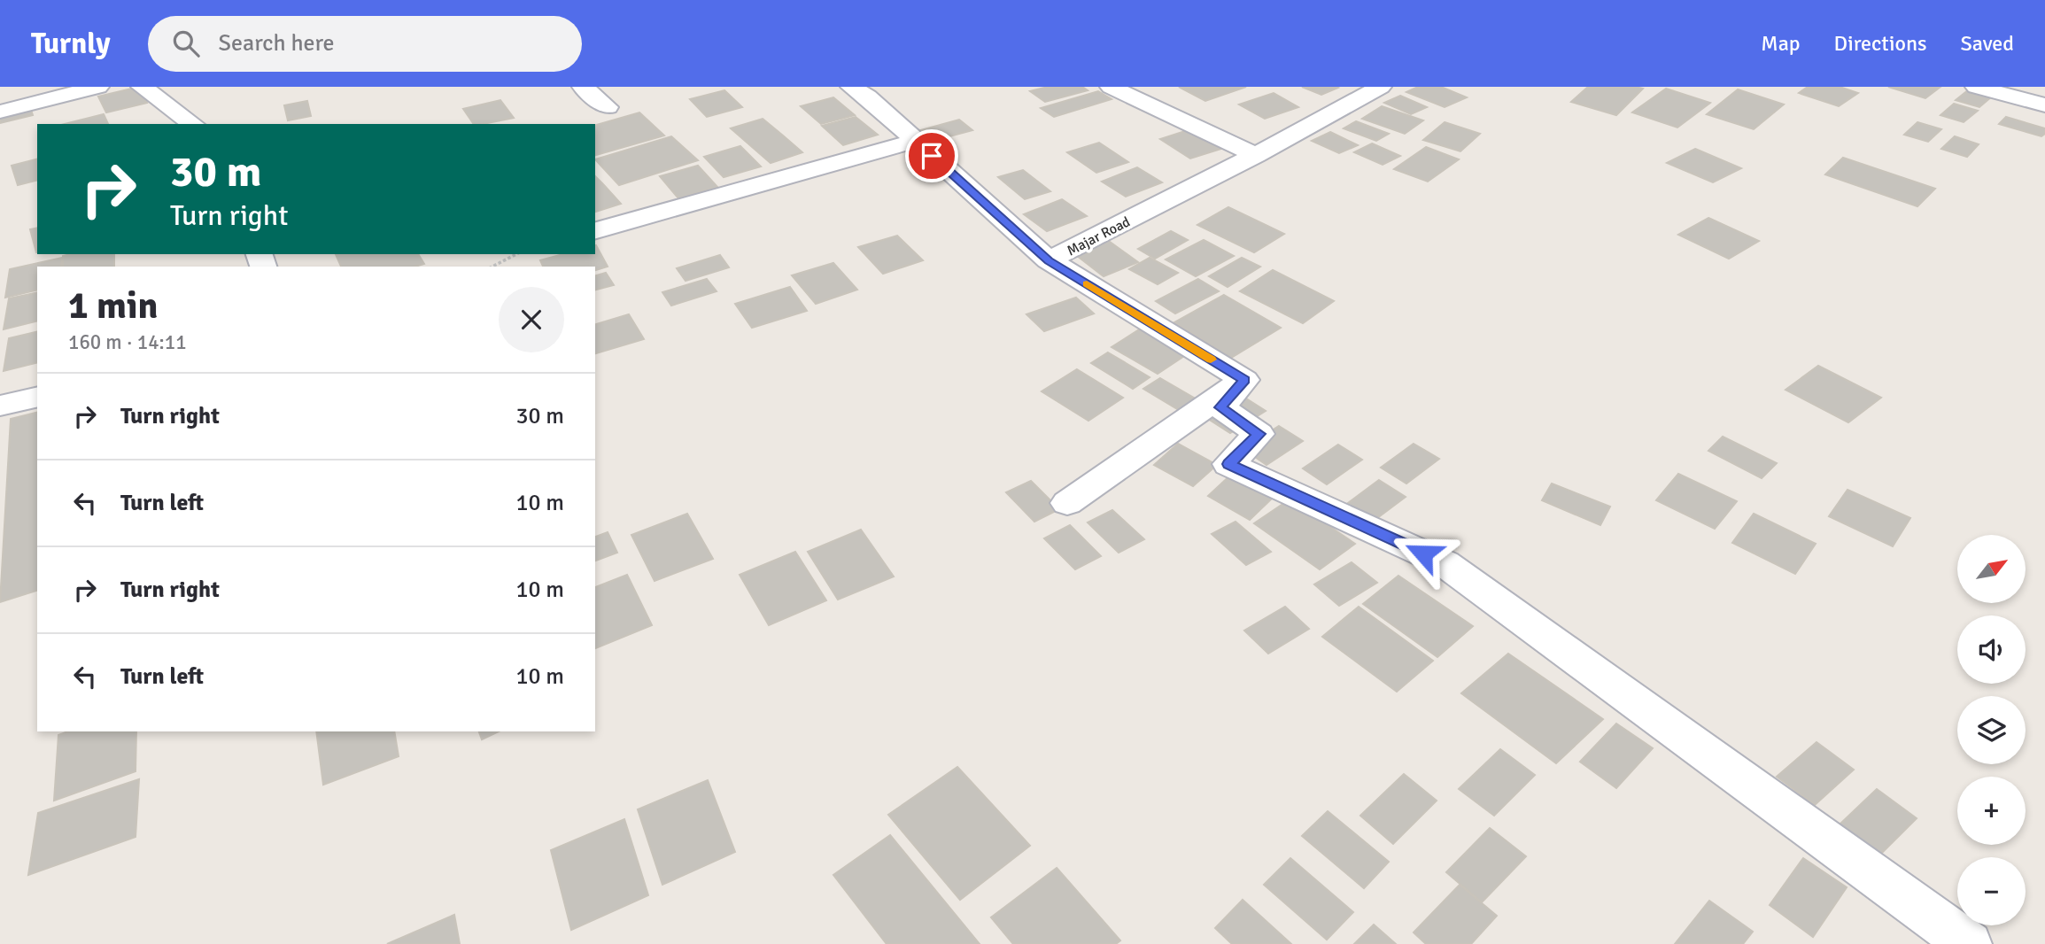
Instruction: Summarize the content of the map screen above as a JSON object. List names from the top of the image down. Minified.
{"streets":{"street":["Majar Road"]},"north":"top right","page":{"header":"Turnly","search":"Search here","nav":["Map","Directions","Saved"],"turn":["30 m","Turn right"],"heading":["1 min","160 m · 14:11"],"list":[{"name":"Turn right","value":"30 m"},{"name":"Turn left","value":"10 m"},{"name":"Turn right","value":"10 m"},{"name":"Turn left","value":"10 m"}],"map_buttons":["+","−"]}}
